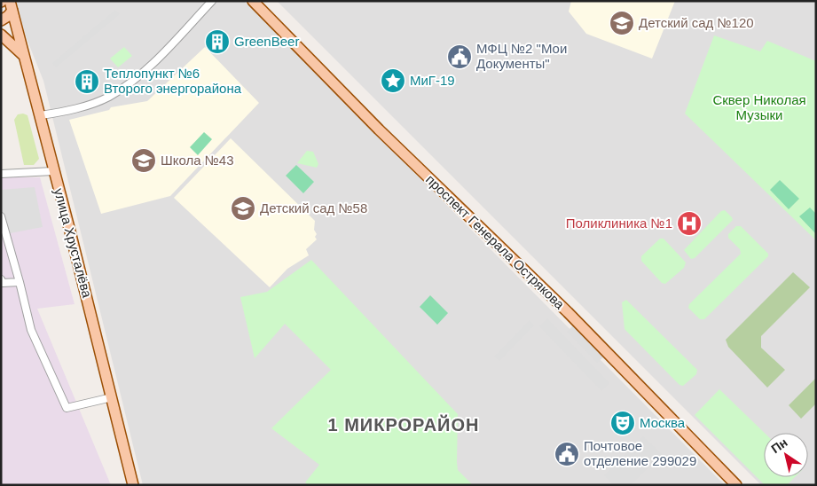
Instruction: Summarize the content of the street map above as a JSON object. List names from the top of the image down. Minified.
{"streets":{"main road":["проспект Генерала Острякова","улица Хрусталёва"]},"districts":["1 МИКРОРАЙОН"],"parks":["Сквер Николая Музыки"],"places":{"school or university":["Детский сад №120","Школа №43","Детский сад №58"],"building":["GreenBeer","Теплопункт №6 Второго энергорайона"],"public building":["МФЦ №2 \"Мои Документы\"","Почтовое отделение 299029"],"place":["МиГ-19"],"hospital":["Поликлиника №1"],"theatre":["Москва"]},"north":"top left"}
